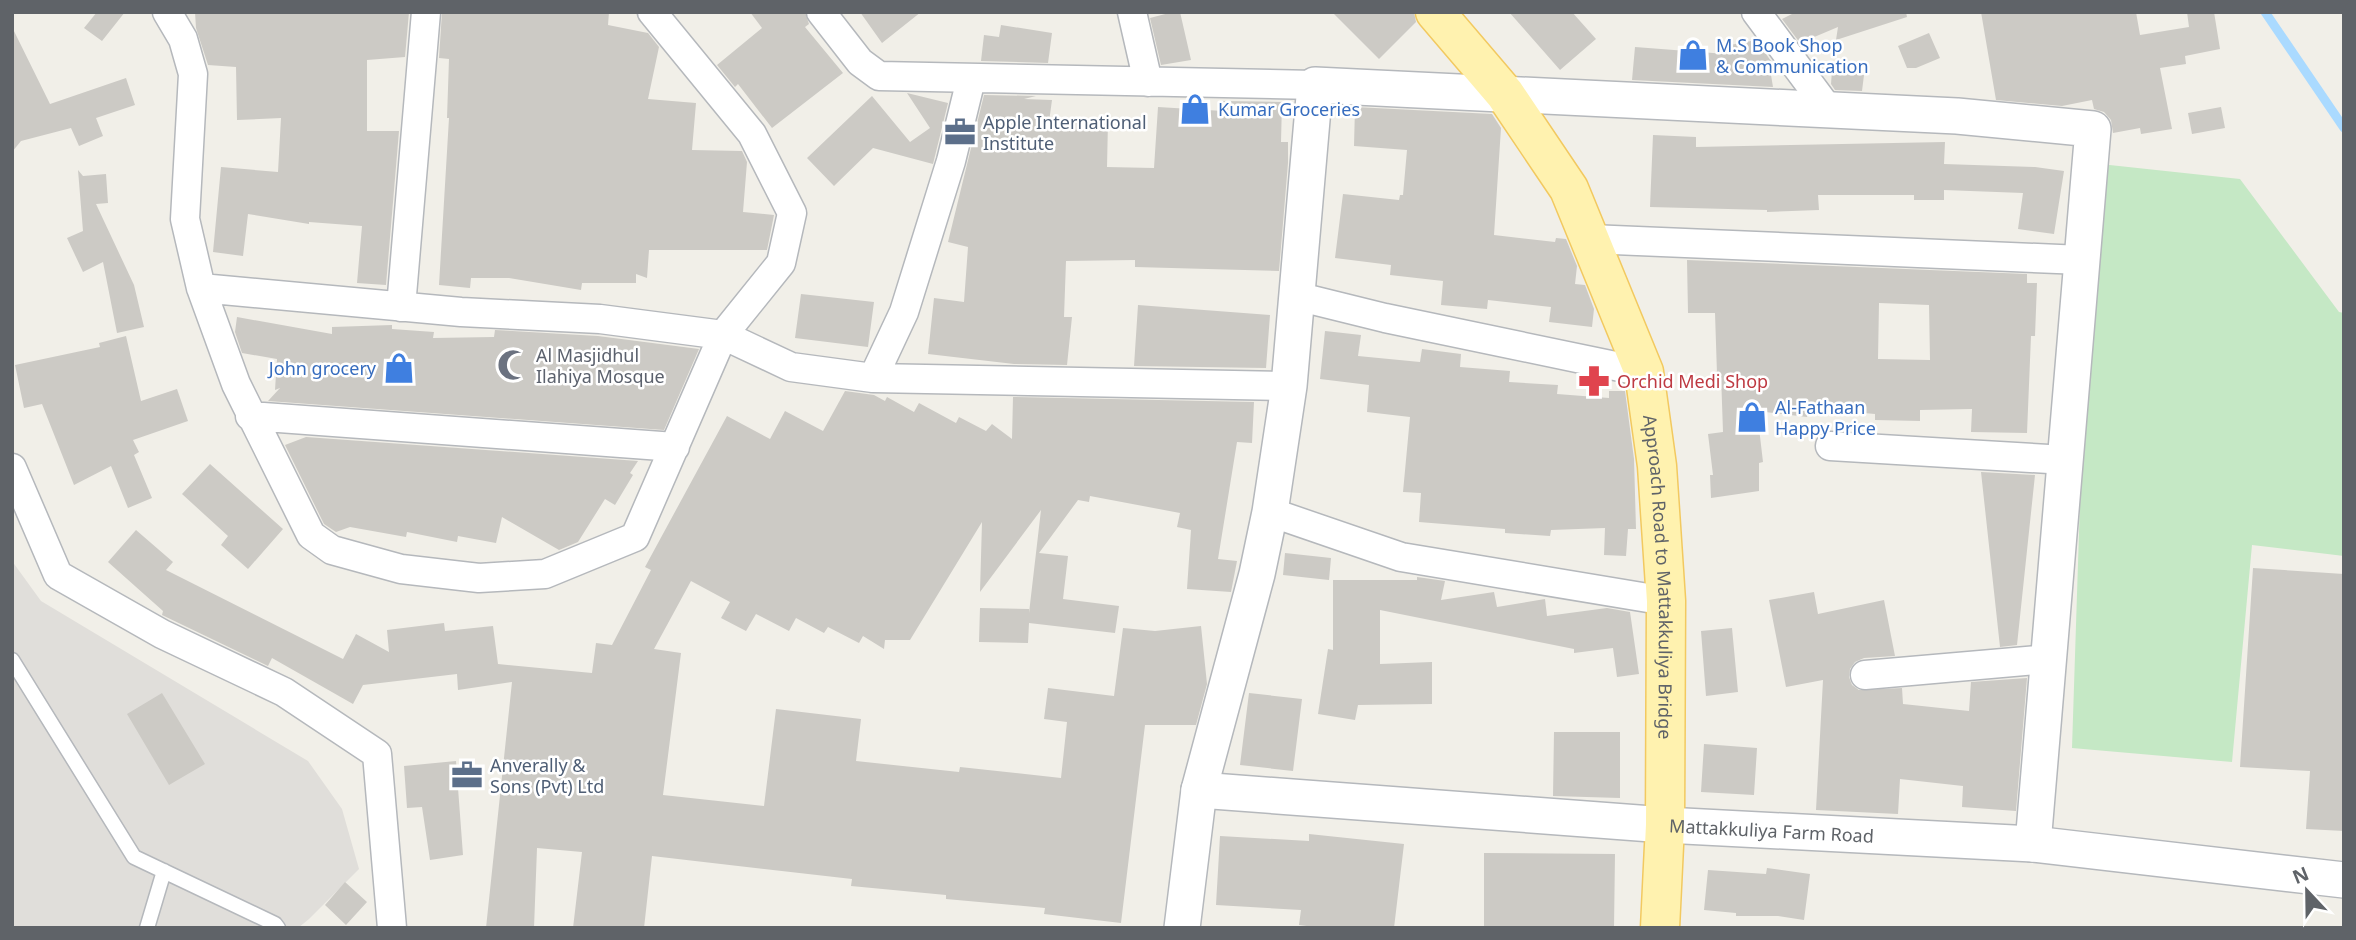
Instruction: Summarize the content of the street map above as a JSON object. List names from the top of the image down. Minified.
{"streets":{"main road":["Approach Road to Mattakkuliya Bridge"],"street":["Mattakkuliya Farm Road"]},"crossings":[["Approach Road to Mattakkuliya Bridge","Mattakkuliya Farm Road"]],"places":{"shop":["M.S Book Shop & Communication","Kumar Groceries","John grocery","Al-Fathaan Happy Price"],"office":["Apple International Institute","Anverally & Sons (Pvt) Ltd"],"mosque":["Al Masjidhul Ilahiya Mosque"],"pharmacy":["Orchid Medi Shop"]},"north":"top"}
